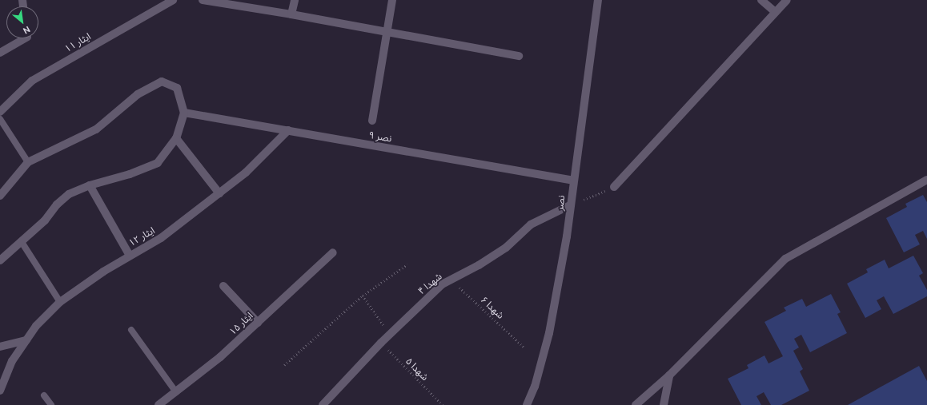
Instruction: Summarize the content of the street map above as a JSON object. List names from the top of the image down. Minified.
{"streets":{"street":["ایثار ۱۱","نصر ۹","نصر","ایثار ۱۲","شهدا ۴","ایثار ۱۵"],"path":["شهدا ۶","شهدا ۵"]},"crossings":[["نصر ۹","نصر"],["نصر ۹","ایثار ۱۲"],["نصر","شهدا ۴"],["شهدا ۴","شهدا ۶"],["شهدا ۴","شهدا ۵"]],"north":"bottom right"}
